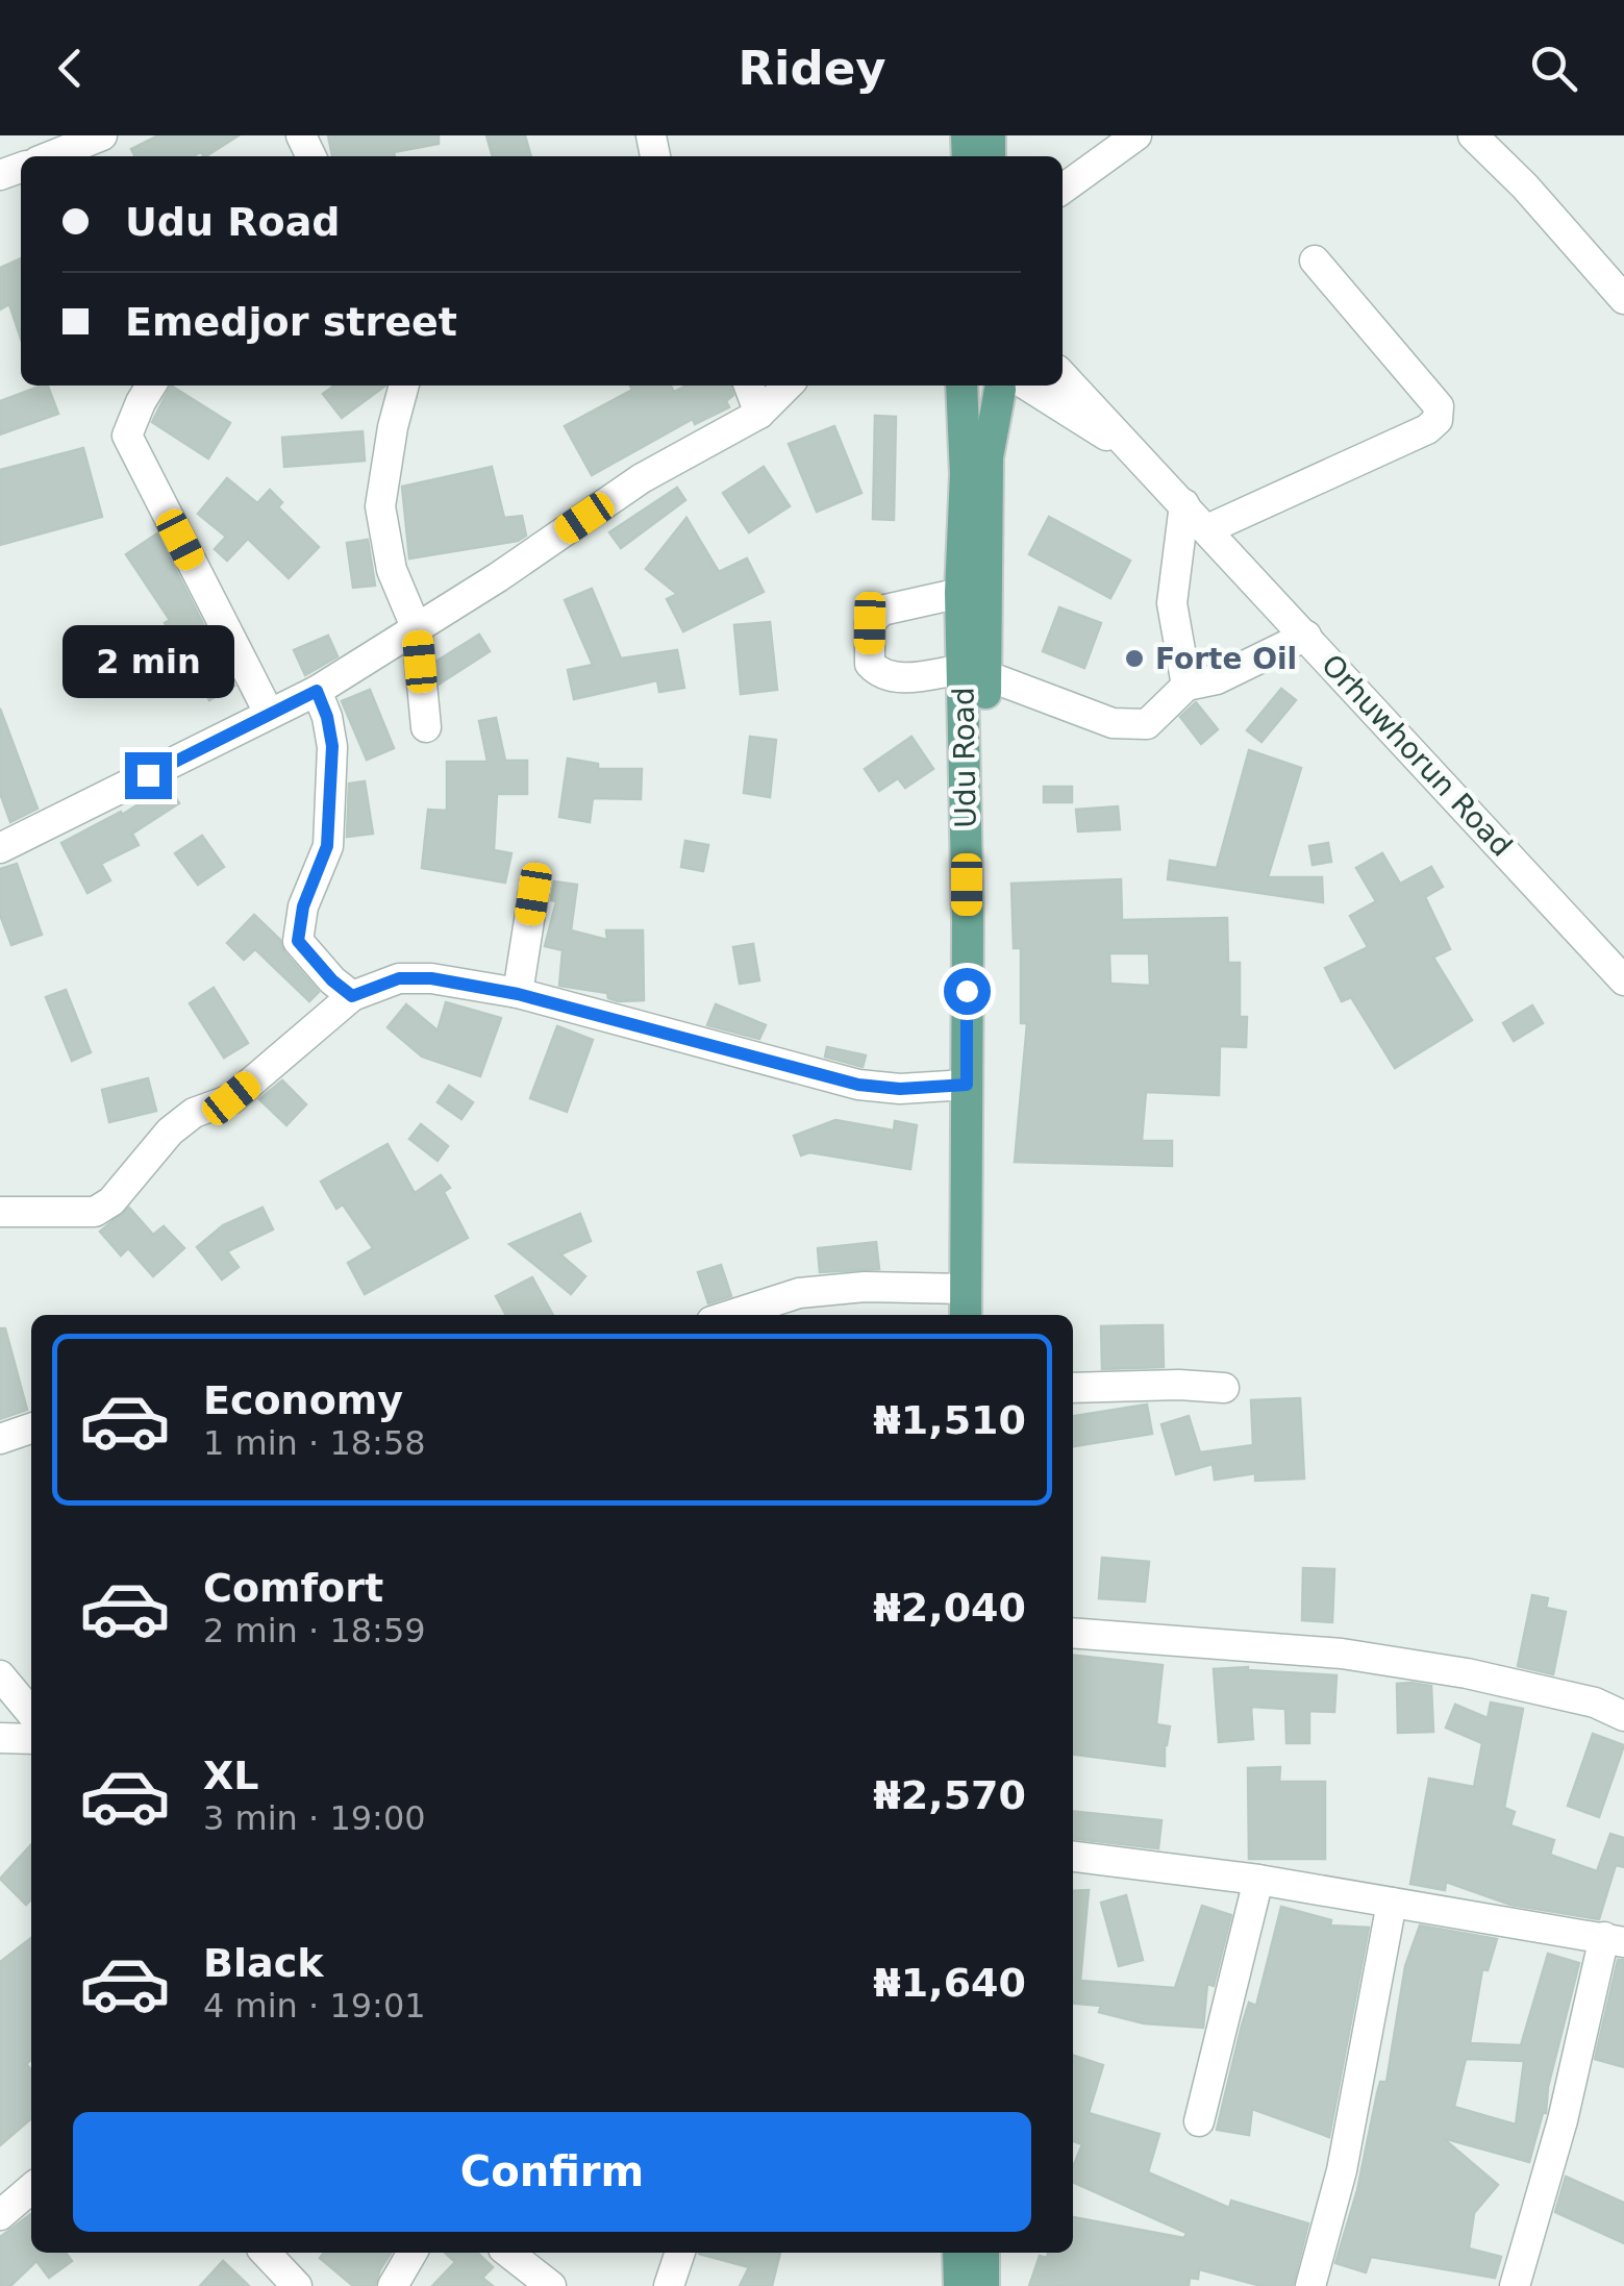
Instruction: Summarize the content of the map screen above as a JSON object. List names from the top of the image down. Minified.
{"streets":{"main road":["Udu Road"],"street":["Orhuwhorun Road"]},"places":["Forte Oil"],"page":{"header":"Ridey","banner":["Udu Road","Emedjor street"],"bubble":"2 min","list":[{"name":"Economy","note":"1 min · 18:58","value":"₦1,510"},{"name":"Comfort","note":"2 min · 18:59","value":"₦2,040"},{"name":"XL","note":"3 min · 19:00","value":"₦2,570"},{"name":"Black","note":"4 min · 19:01","value":"₦1,640"}],"buttons":"Confirm"}}
